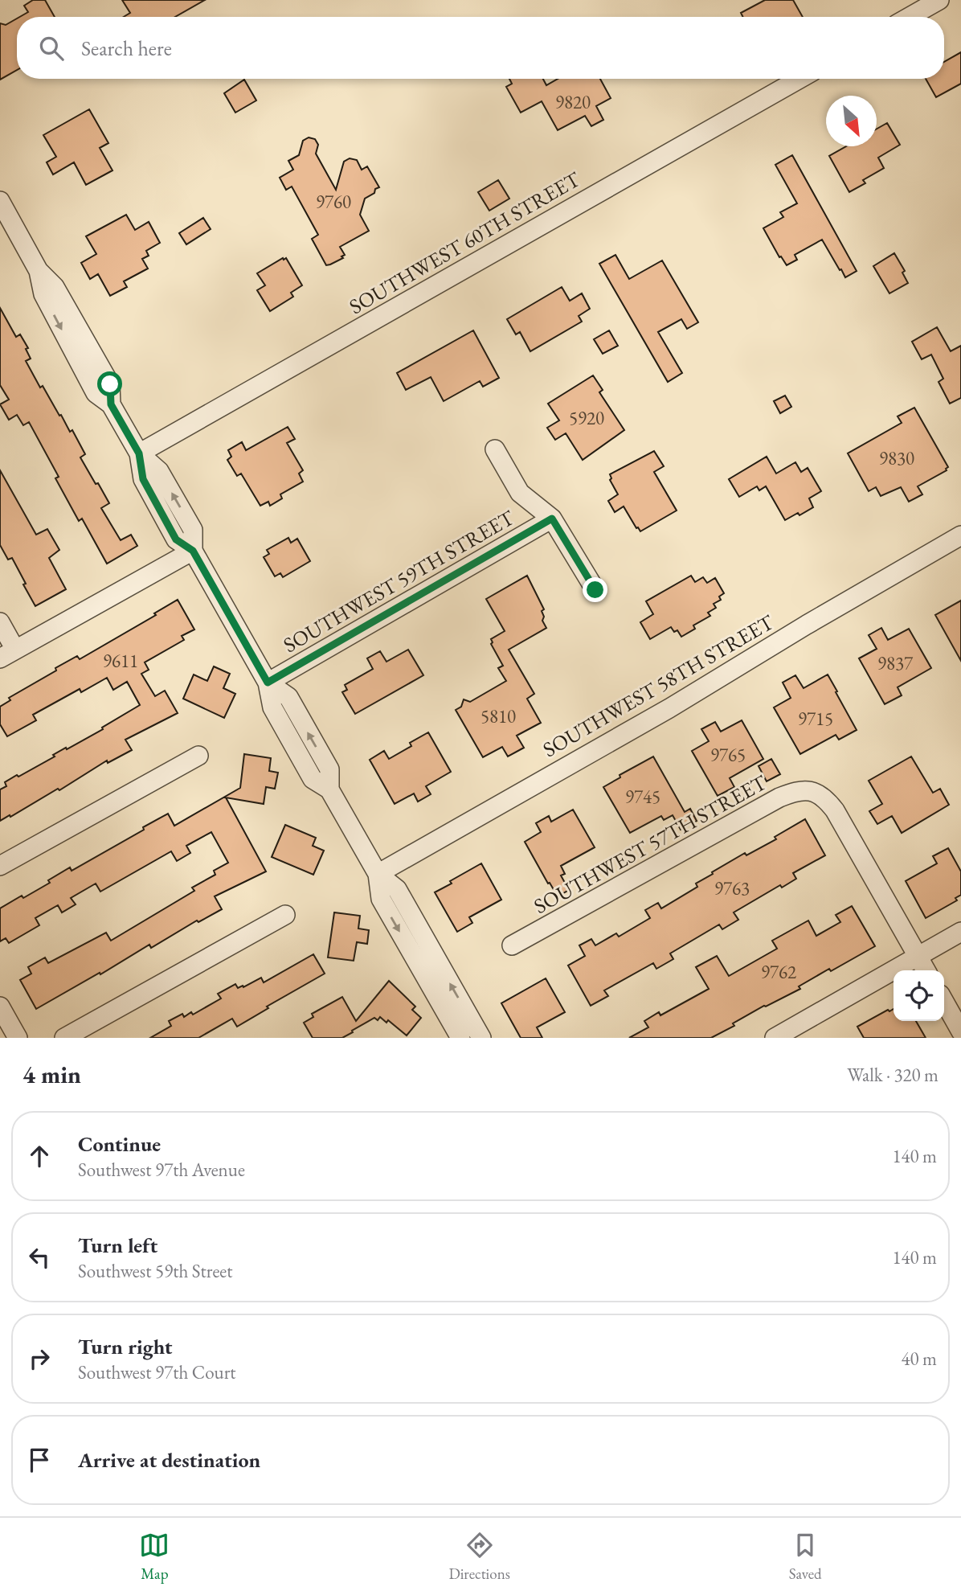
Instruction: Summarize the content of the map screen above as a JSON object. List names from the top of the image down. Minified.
{"streets":{"street":["SOUTHWEST 60TH STREET","SOUTHWEST 59TH STREET","SOUTHWEST 58TH STREET","SOUTHWEST 57TH STREET"]},"house_numbers":["9820","9760","5920","9830","9611","9837","5810","9715","9765","9745","9763","9762"],"north":"bottom right","page":{"search":"Search here","heading":["4 min","Walk · 320 m"],"list":[["Continue","Southwest 97th Avenue","140 m"],["Turn left","Southwest 59th Street","140 m"],["Turn right","Southwest 97th Court","40 m"],"Arrive at destination"],"nav":["Map","Directions","Saved"]}}
